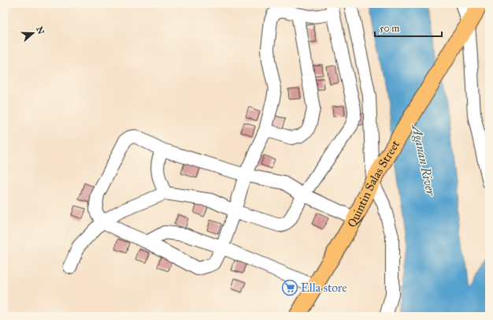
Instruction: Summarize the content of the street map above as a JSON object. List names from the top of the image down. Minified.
{"streets":{"main road":["Quintin Salas Street"]},"water":["Aganan River"],"places":{"supermarket":["Ella store"]},"scale_bar":"50 m","north":"right"}
